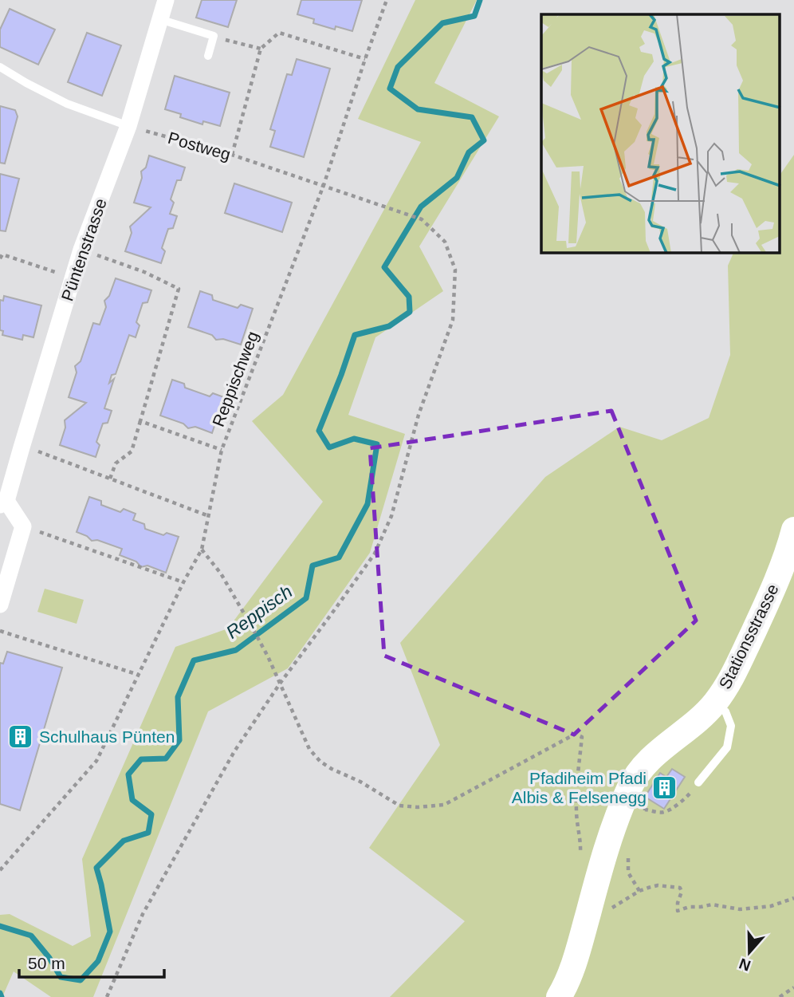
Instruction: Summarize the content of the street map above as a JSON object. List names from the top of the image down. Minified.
{"streets":{"street":["Püntenstrasse","Stationsstrasse"],"path":["Postweg","Reppischweg"]},"crossings":[["Postweg","Püntenstrasse"],["Postweg","Reppischweg"]],"water":["Reppisch"],"places":{"building":["Schulhaus Pünten","Pfadiheim Pfadi Albis & Felsenegg"]},"scale_bar":"50 m","north":"bottom"}
